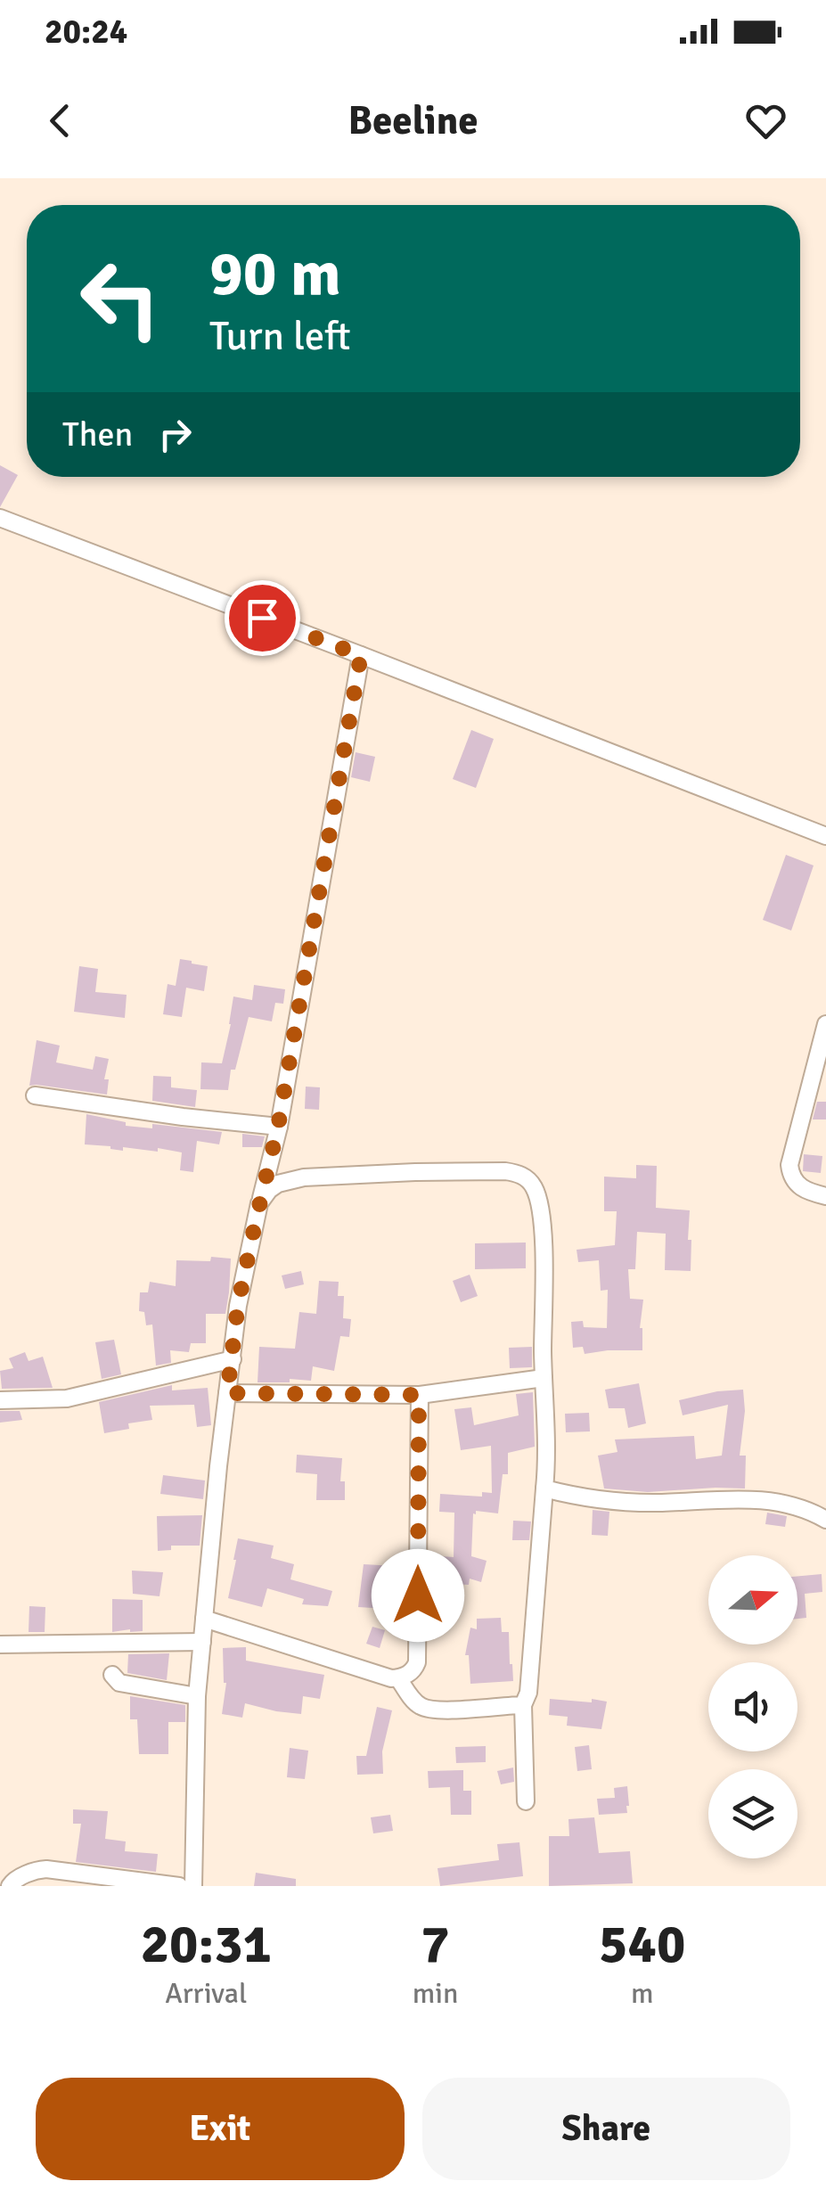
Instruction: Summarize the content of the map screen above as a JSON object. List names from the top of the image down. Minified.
{"north":"right","page":{"status":"20:24","header":"Beeline","turn":["90 m","Turn left"],"then":"Then","eta":["20:31","Arrival","7","min","540","m"],"buttons":["Exit","Share"]}}
